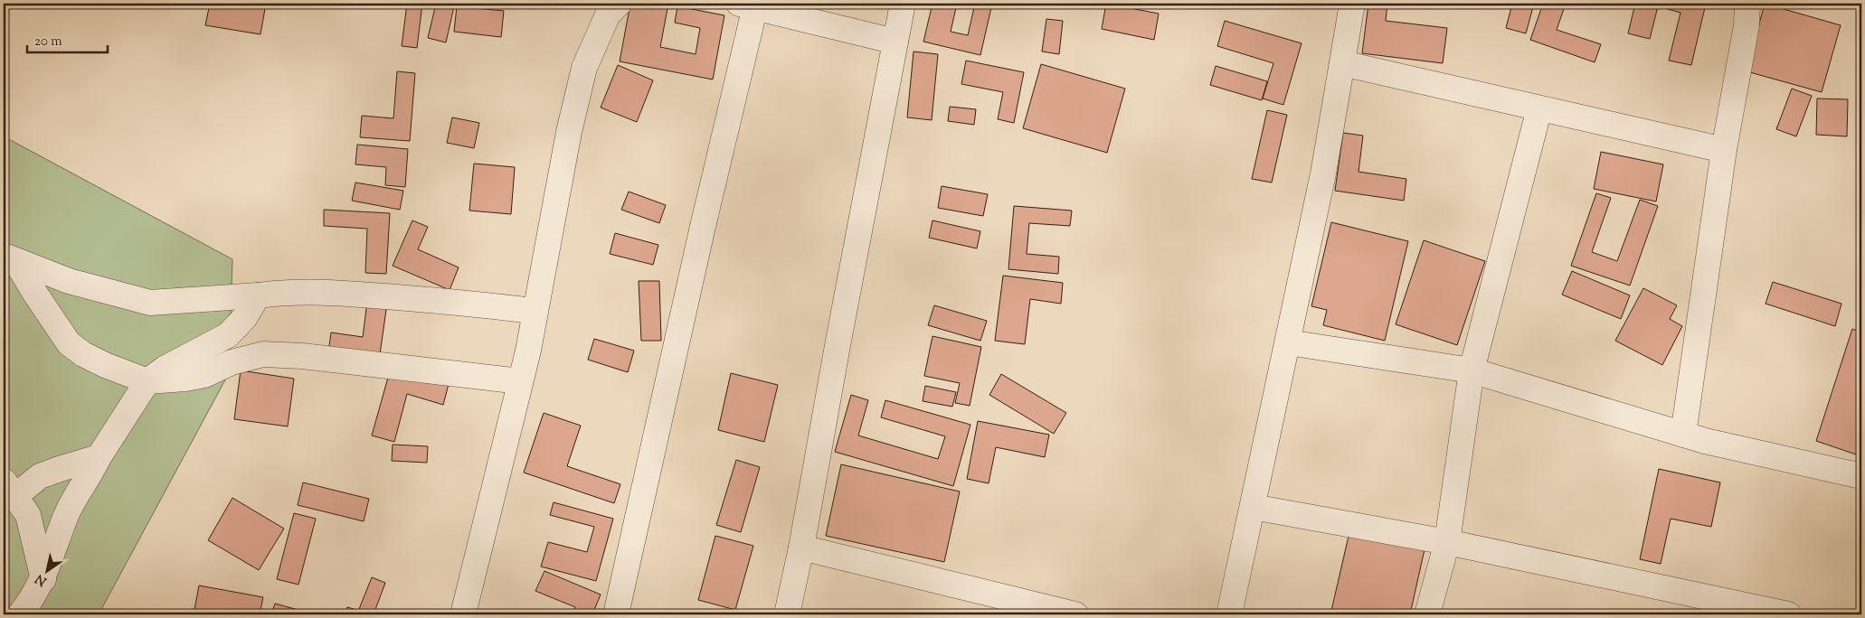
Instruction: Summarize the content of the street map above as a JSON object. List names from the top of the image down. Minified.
{"scale_bar":"20 m","north":"bottom left"}
